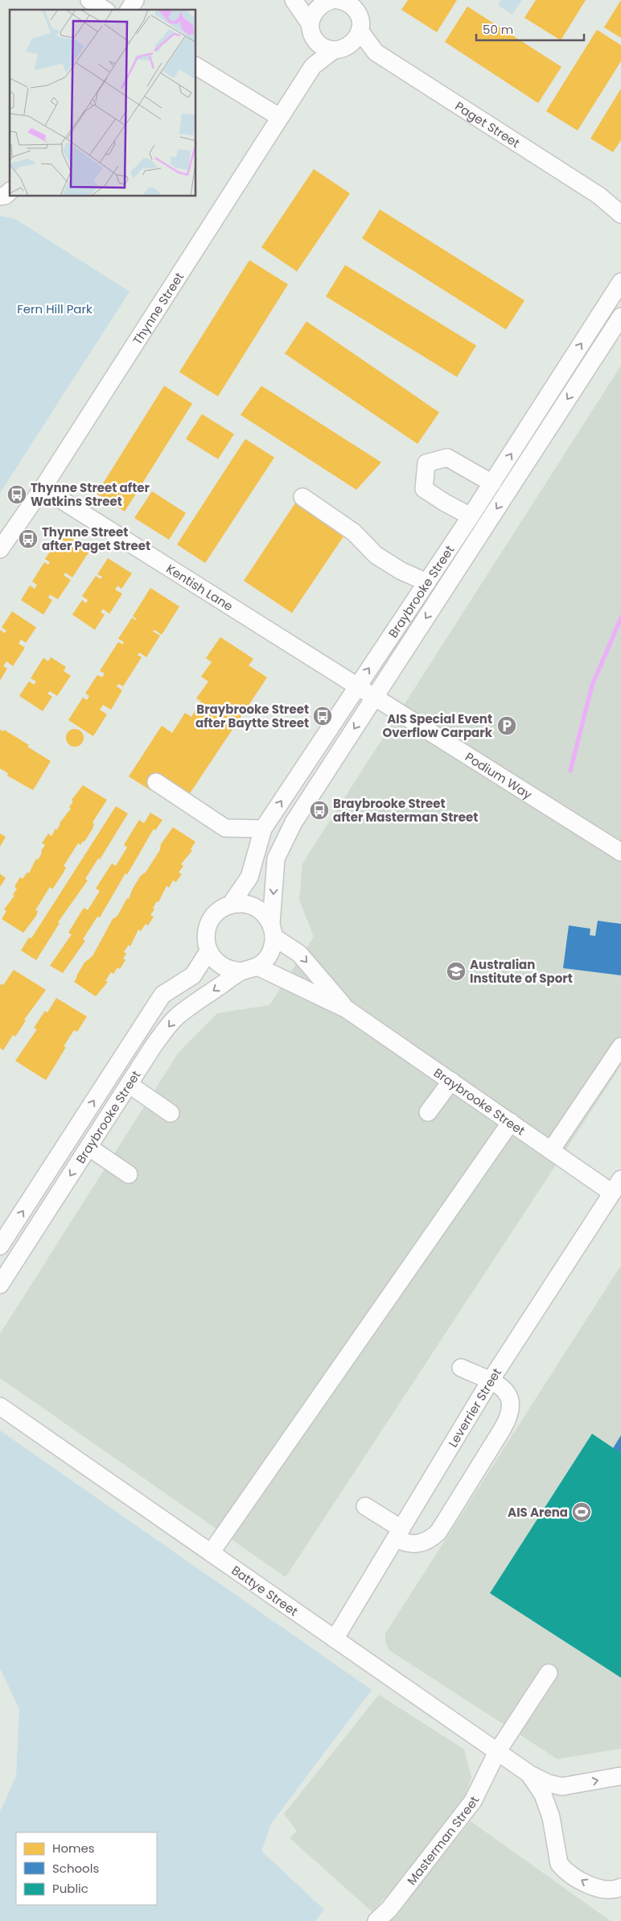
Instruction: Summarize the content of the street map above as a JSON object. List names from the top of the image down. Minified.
{"streets":{"street":["Paget Street","Thynne Street","Kentish Lane","Braybrooke Street","Podium Way","Leverrier Street","Battye Street","Masterman Street"]},"crossings":[["Paget Street","Thynne Street"],["Thynne Street","Kentish Lane"],["Kentish Lane","Braybrooke Street"],["Kentish Lane","Podium Way"],["Braybrooke Street","Podium Way"],["Braybrooke Street","Leverrier Street"],["Leverrier Street","Battye Street"],["Battye Street","Masterman Street"]],"parks":["Fern Hill Park"],"places":{"bus stop":["Thynne Street after Watkins Street","Thynne Street after Paget Street","Braybrooke Street after Baytte Street","Braybrooke Street after Masterman Street"],"parking":["AIS Special Event Overflow Carpark"],"school or university":["Australian Institute of Sport"],"sports":["AIS Arena"]},"legend":["Homes","Schools","Public"],"scale_bar":"50 m"}
